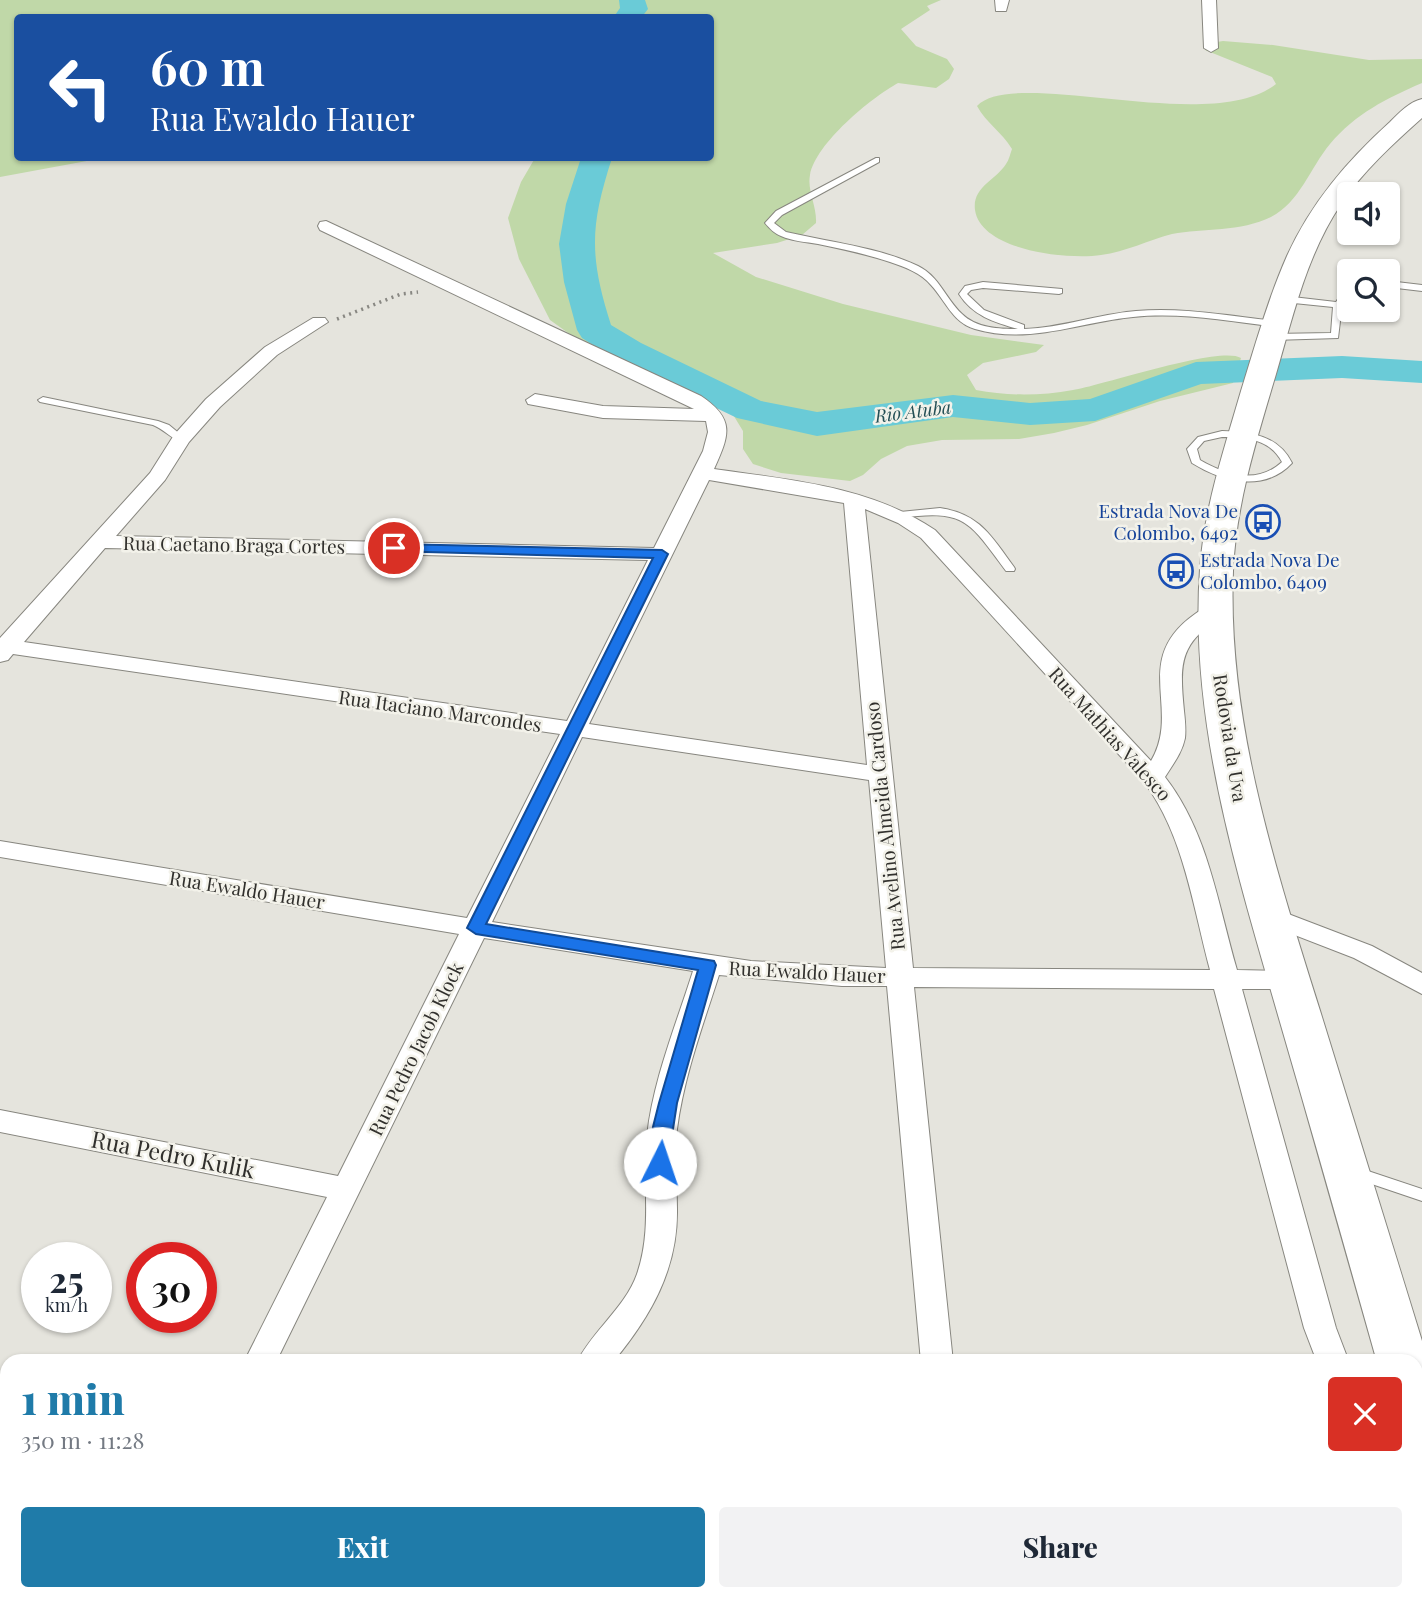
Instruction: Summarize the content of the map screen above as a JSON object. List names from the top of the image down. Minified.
{"streets":{"highway":["Rodovia da Uva"],"street":["Rua Caetano Braga Cortes","Rua Itaciano Marcondes","Rua Mathias Valesco","Rua Avelino Almeida Cardoso","Rua Ewaldo Hauer","Rua Pedro Jacob Klock","Rua Pedro Kulik"]},"crossings":[["Rua Caetano Braga Cortes","Rua Pedro Jacob Klock"],["Rua Itaciano Marcondes","Rua Avelino Almeida Cardoso"],["Rua Itaciano Marcondes","Rua Pedro Jacob Klock"],["Rua Mathias Valesco","Rua Avelino Almeida Cardoso"],["Rua Mathias Valesco","Rua Ewaldo Hauer"],["Rua Mathias Valesco","Rua Pedro Jacob Klock"],["Rodovia da Uva","Rua Ewaldo Hauer"],["Rua Avelino Almeida Cardoso","Rua Ewaldo Hauer"],["Rua Ewaldo Hauer","Rua Pedro Jacob Klock"],["Rua Pedro Jacob Klock","Rua Pedro Kulik"]],"water":["Rio Atuba"],"places":{"bus stop":["Estrada Nova De Colombo, 6492","Estrada Nova De Colombo, 6409"]},"page":{"turn":["60 m","Rua Ewaldo Hauer"],"speed":"25 km/h","limit":"30","heading":["1 min","350 m · 11:28"],"buttons":["Exit","Share"]}}
